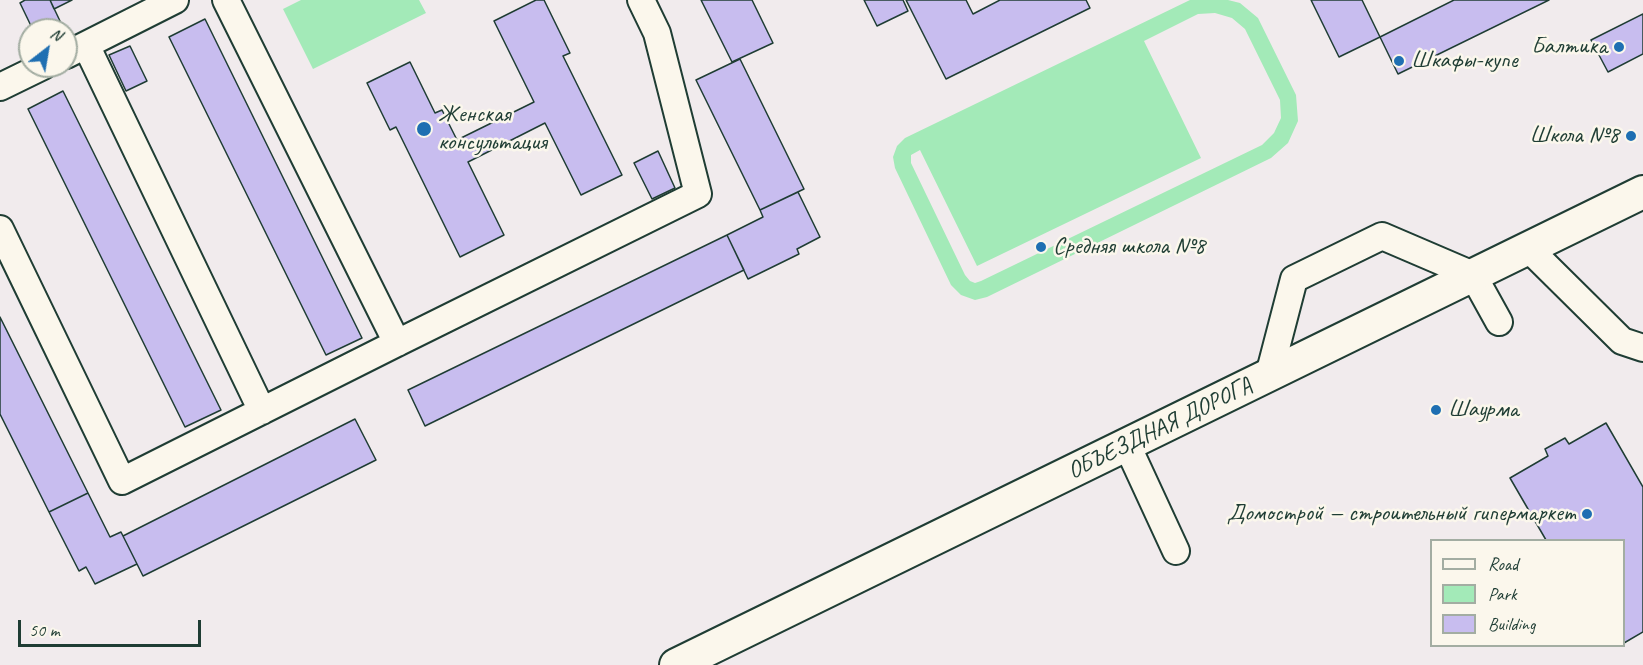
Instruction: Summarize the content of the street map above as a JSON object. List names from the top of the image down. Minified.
{"streets":{"main road":["ОБЪЕЗДНАЯ ДОРОГА"]},"places":["Балтика","Шкафы-купе","Женская консультация","Школа №8","Средняя школа №8","Шаурма","Домострой — строительный гипермаркет"],"legend":["Road","Park","Building"],"scale_bar":"50 m","north":"top right"}
